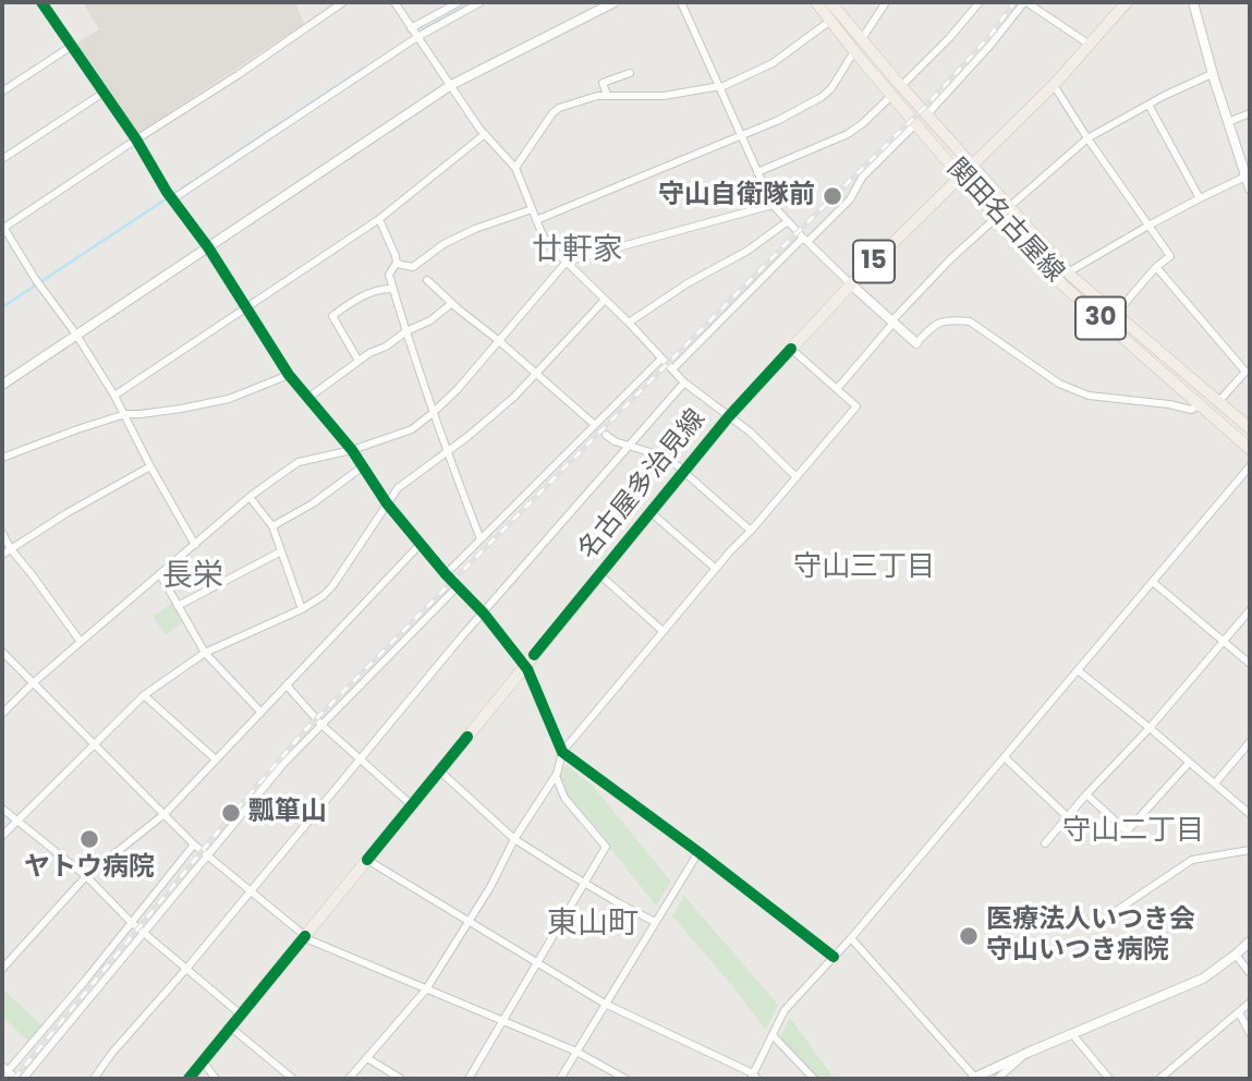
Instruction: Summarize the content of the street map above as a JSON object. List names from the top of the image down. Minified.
{"streets":{"main road":["関田名古屋線","15","30","名古屋多治見線"]},"crossings":[["関田名古屋線","名古屋多治見線"]],"districts":["廿軒家","守山三丁目","長栄","守山二丁目","東山町"],"places":["守山自衛隊前","瓢箪山","ヤトウ病院","医療法人いつき会 守山いつき病院"]}
